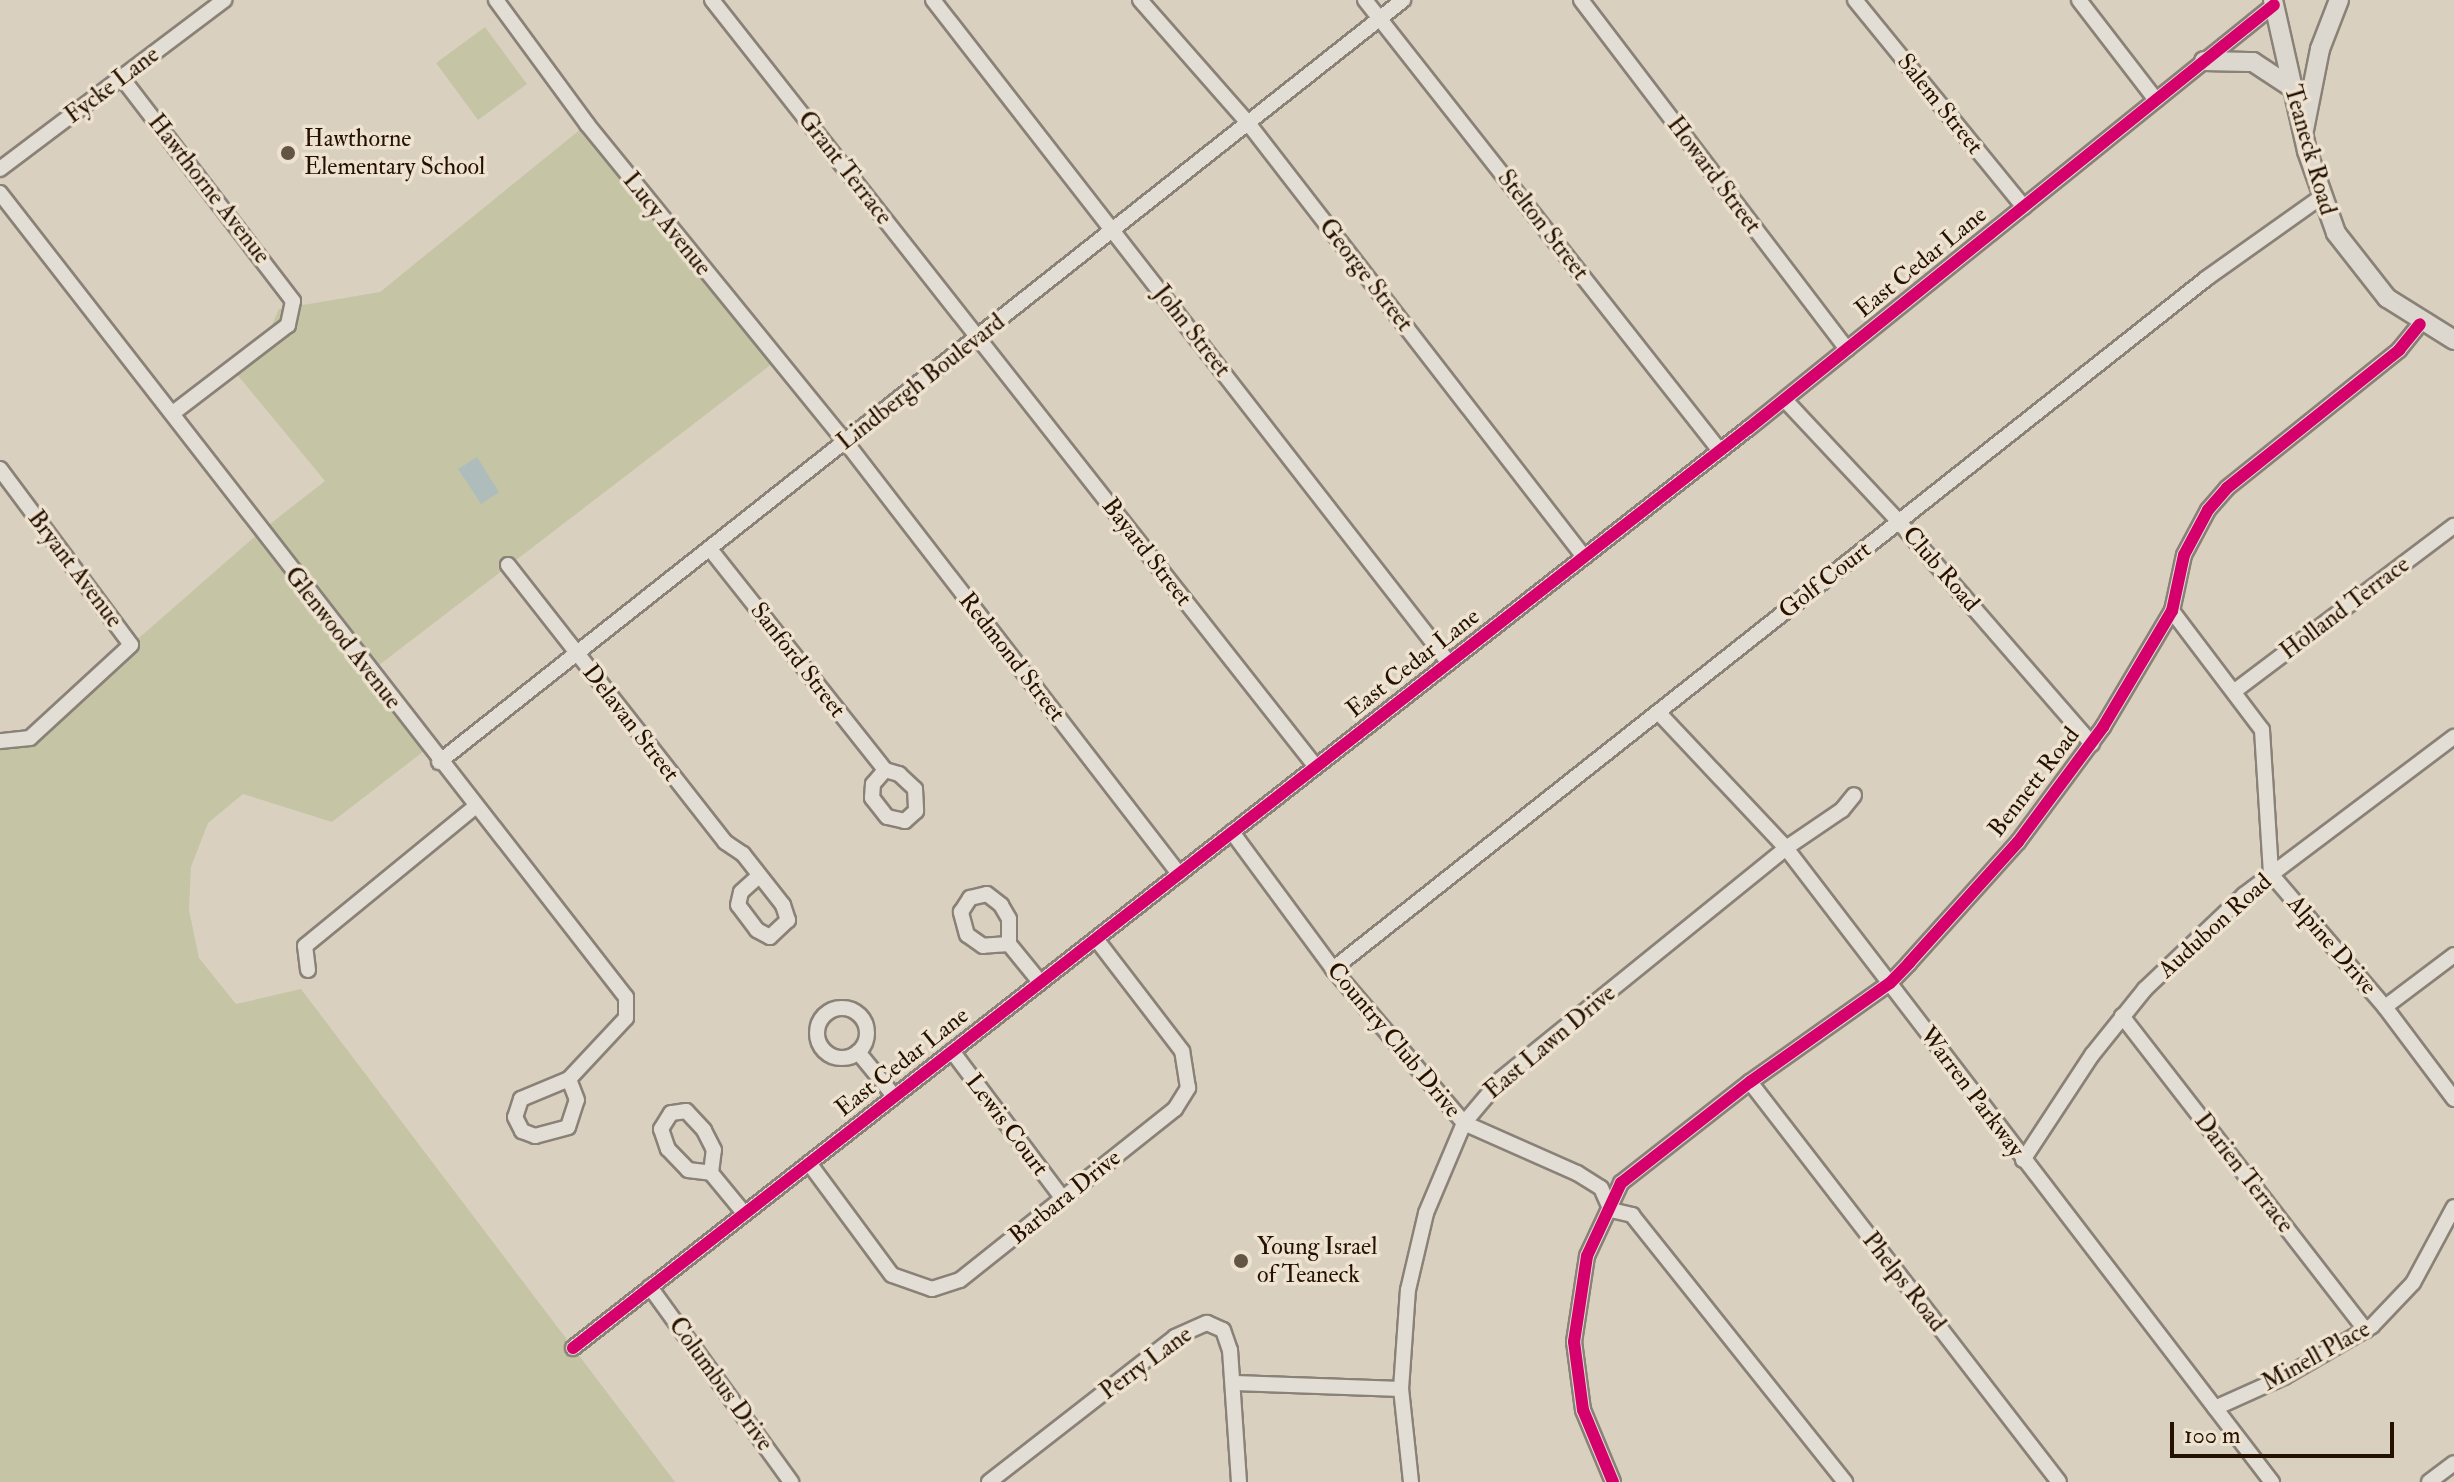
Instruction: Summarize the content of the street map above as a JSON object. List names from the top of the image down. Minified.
{"streets":{"main road":["Teaneck Road"],"street":["Fycke Lane","Salem Street","Grant Terrace","Howard Street","Hawthorne Avenue","Lucy Avenue","Stelton Street","East Cedar Lane","George Street","John Street","Lindbergh Boulevard","Bayard Street","Bryant Avenue","Club Road","Golf Court","Holland Terrace","Glenwood Avenue","Redmond Street","Sanford Street","Delavan Street","Bennett Road","Audubon Road","Alpine Drive","Country Club Drive","East Lawn Drive","Warren Parkway","Lewis Court","Darien Terrace","Barbara Drive","Phelps Road","Minell Place","Perry Lane","Columbus Drive"]},"crossings":[["Fycke Lane","Hawthorne Avenue"],["Salem Street","East Cedar Lane"],["Teaneck Road","East Cedar Lane"],["Teaneck Road","Golf Court"],["Teaneck Road","Bennett Road"],["Grant Terrace","Lindbergh Boulevard"],["Grant Terrace","Bayard Street"],["Howard Street","East Cedar Lane"],["Hawthorne Avenue","Glenwood Avenue"],["Lucy Avenue","Lindbergh Boulevard"],["Lucy Avenue","Redmond Street"],["Stelton Street","East Cedar Lane"],["Stelton Street","Lindbergh Boulevard"],["East Cedar Lane","George Street"],["East Cedar Lane","John Street"],["East Cedar Lane","Bayard Street"],["East Cedar Lane","Club Road"],["East Cedar Lane","Redmond Street"],["East Cedar Lane","Country Club Drive"],["East Cedar Lane","Lewis Court"],["East Cedar Lane","Barbara Drive"],["East Cedar Lane","Columbus Drive"],["George Street","Lindbergh Boulevard"],["John Street","Lindbergh Boulevard"],["Lindbergh Boulevard","Bayard Street"],["Lindbergh Boulevard","Glenwood Avenue"],["Lindbergh Boulevard","Redmond Street"],["Lindbergh Boulevard","Sanford Street"],["Lindbergh Boulevard","Delavan Street"],["Club Road","Golf Court"],["Club Road","Bennett Road"],["Golf Court","Country Club Drive"],["Golf Court","Warren Parkway"],["Holland Terrace","Alpine Drive"],["Bennett Road","Alpine Drive"],["Bennett Road","Country Club Drive"],["Bennett Road","Warren Parkway"],["Bennett Road","Phelps Road"],["Audubon Road","Alpine Drive"],["Audubon Road","Warren Parkway"],["Audubon Road","Darien Terrace"],["Country Club Drive","East Lawn Drive"],["East Lawn Drive","Warren Parkway"],["Warren Parkway","Minell Place"],["Lewis Court","Barbara Drive"],["Darien Terrace","Minell Place"]],"places":["Hawthorne Elementary School","Young Israel of Teaneck"],"scale_bar":"100 m"}
